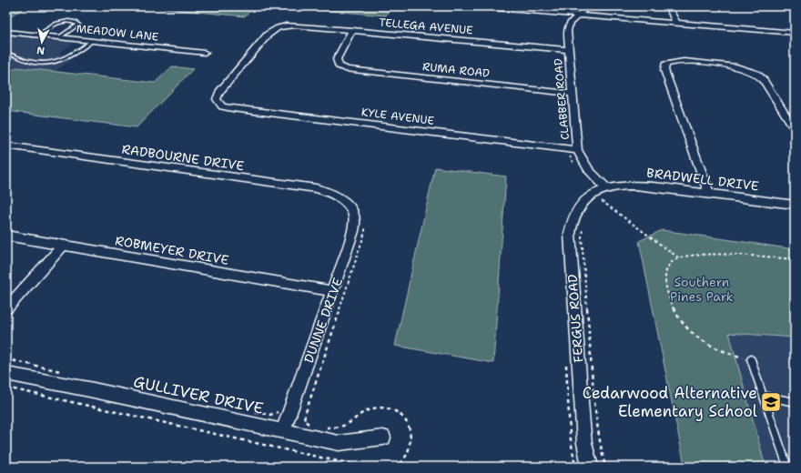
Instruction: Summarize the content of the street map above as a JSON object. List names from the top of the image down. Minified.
{"streets":{"street":["TELLEGA AVENUE","MEADOW LANE","RUMA ROAD","CLABBER ROAD","KYLE AVENUE","RADBOURNE DRIVE","BRADWELL DRIVE","ROBMEYER DRIVE","FERGUS ROAD","DUNNE DRIVE","GULLIVER DRIVE"]},"crossings":[["TELLEGA AVENUE","RUMA ROAD"],["TELLEGA AVENUE","CLABBER ROAD"],["TELLEGA AVENUE","KYLE AVENUE"],["RUMA ROAD","CLABBER ROAD"],["CLABBER ROAD","KYLE AVENUE"],["CLABBER ROAD","BRADWELL DRIVE"],["CLABBER ROAD","FERGUS ROAD"],["RADBOURNE DRIVE","DUNNE DRIVE"],["BRADWELL DRIVE","FERGUS ROAD"],["ROBMEYER DRIVE","DUNNE DRIVE"],["DUNNE DRIVE","GULLIVER DRIVE"]],"parks":["Southern Pines Park"],"places":{"school or university":["Cedarwood Alternative Elementary School"]},"north":"bottom"}
